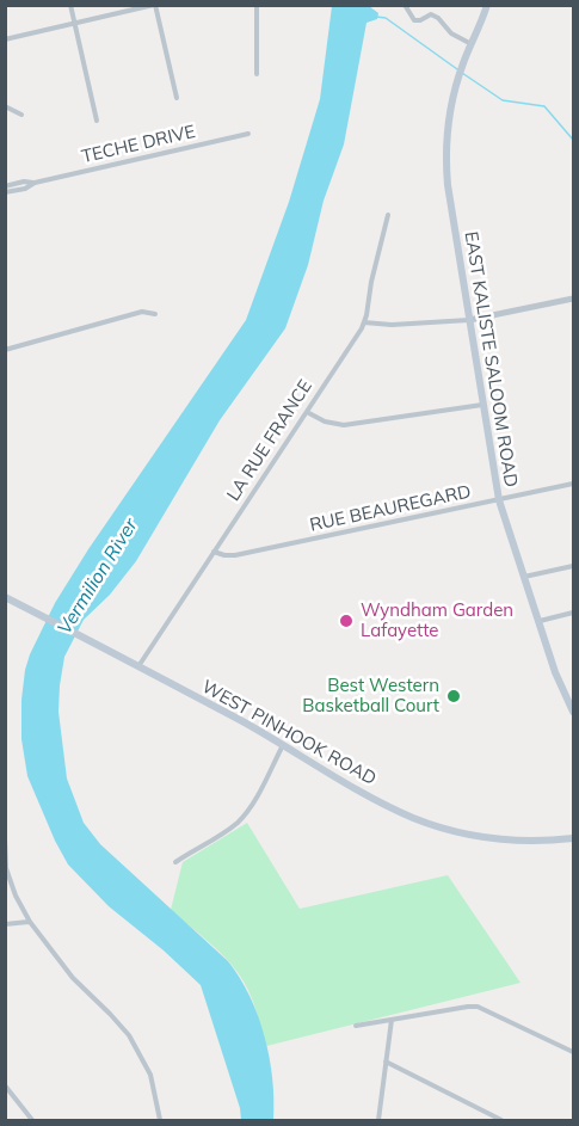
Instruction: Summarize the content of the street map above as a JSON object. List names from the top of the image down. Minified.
{"streets":{"main road":["EAST KALISTE SALOOM ROAD","WEST PINHOOK ROAD"],"street":["TECHE DRIVE","LA RUE FRANCE","RUE BEAUREGARD"]},"crossings":[["EAST KALISTE SALOOM ROAD","RUE BEAUREGARD"],["LA RUE FRANCE","RUE BEAUREGARD"],["LA RUE FRANCE","WEST PINHOOK ROAD"]],"water":["Vermilion River"],"places":["Wyndham Garden Lafayette","Best Western Basketball Court"]}
